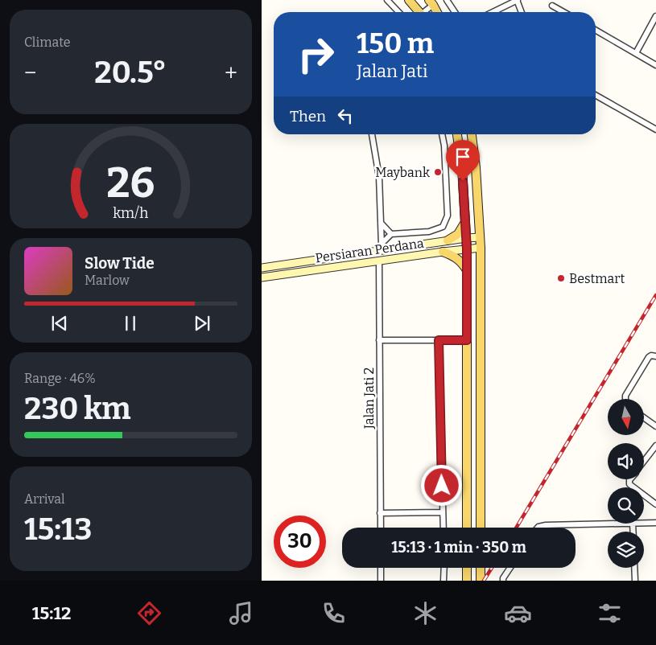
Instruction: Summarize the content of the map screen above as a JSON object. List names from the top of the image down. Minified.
{"streets":{"main road":["Persiaran Perdana"],"street":["Jalan Jati 2"]},"crossings":[["Persiaran Perdana","Jalan Jati 2"]],"places":["Maybank","Bestmart"],"north":"bottom","page":{"tile":["Climate",["Range · 46%","230 km"],["Arrival","15:13"]],"turn":["150 m","Jalan Jati"],"heat":["−","20.5°","+"],"then":"Then","song":["Slow Tide","Marlow"],"limit":"30","trip":"15:13 · 1 min · 350 m","tabs":"15:12","gauge":["26","km/h"]}}
